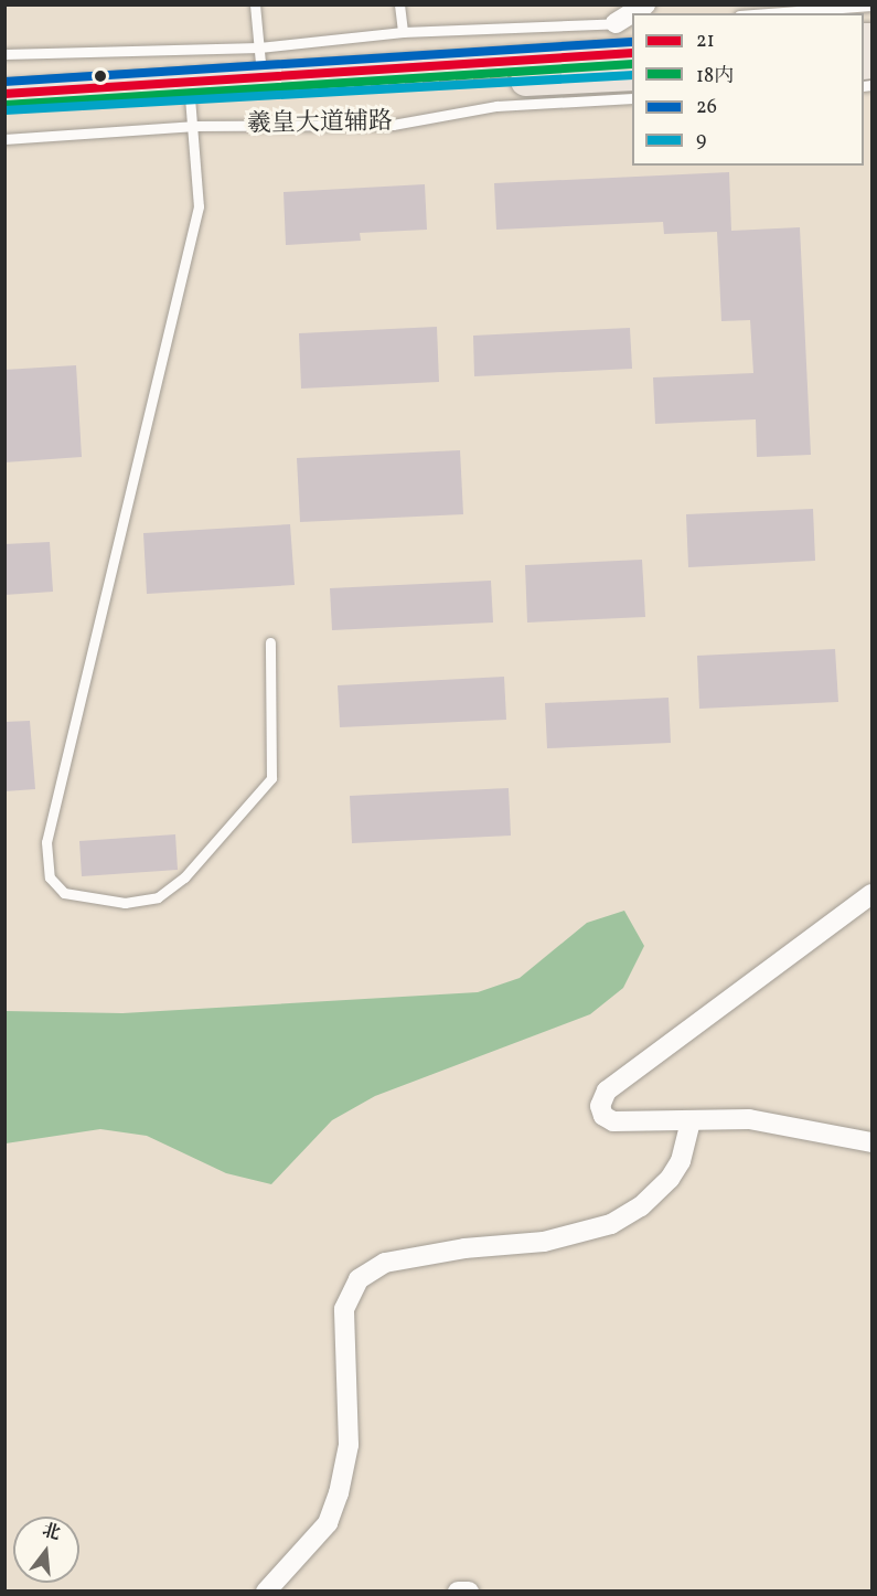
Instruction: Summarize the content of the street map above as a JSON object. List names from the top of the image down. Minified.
{"streets":{"lane":["羲皇大道辅路"]},"lines":["transit line 26","transit line 21","transit line 18内","transit line 9"],"legend":["21","18内","26","9"],"north":"top"}
